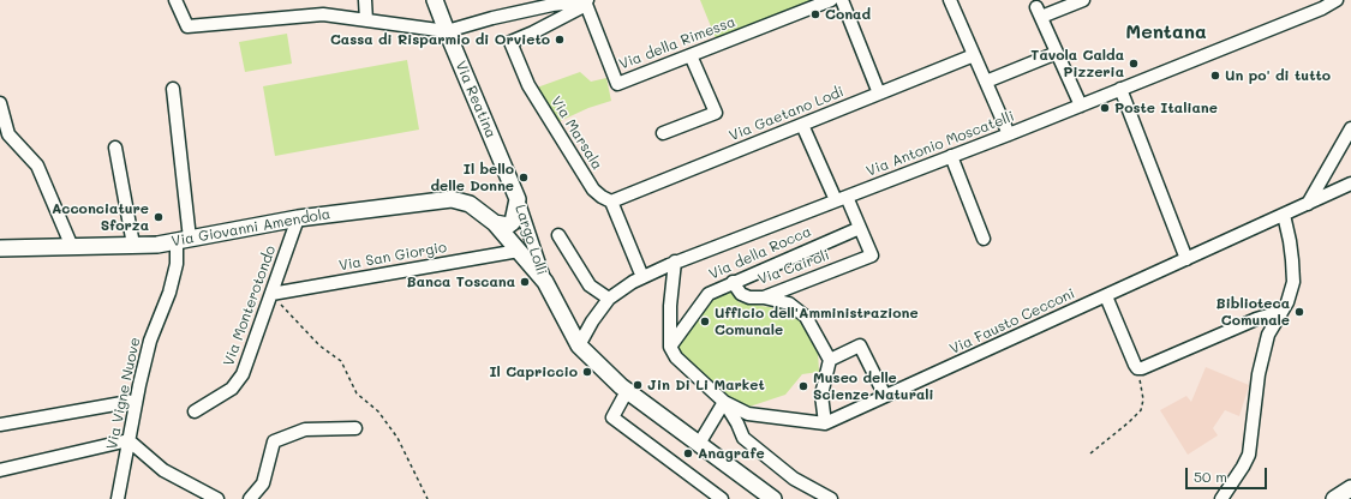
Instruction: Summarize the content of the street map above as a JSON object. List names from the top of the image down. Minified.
{"streets":{"main road":["Via Reatina","Via Giovanni Amendola","Largo Lolli"],"street":["Via della Rimessa","Via Gaetano Lodi","Via Marsala","Via Antonio Moscatelli","Via della Rocca","Via San Giorgio","Via Cairoli","Via Monterotondo","Via Fausto Cecconi","Via Vigne Nuove"]},"crossings":[["Via Reatina","Largo Lolli"],["Via Gaetano Lodi","Via Marsala"],["Via Giovanni Amendola","Largo Lolli"],["Via Giovanni Amendola","Via Monterotondo"],["Via Giovanni Amendola","Via Vigne Nuove"],["Largo Lolli","Via San Giorgio"],["Via della Rocca","Via Cairoli"],["Via San Giorgio","Via Monterotondo"]],"districts":["Mentana"],"places":["Conad","Cassa di Risparmio di Orvieto","Tavola Calda Pizzeria","Un po' di tutto","Poste Italiane","Il bello delle Donne","Acconciature Sforza","Banca Toscana","Biblioteca Comunale","Ufficio dell'Amministrazione Comunale","Il Capriccio","Jin Di Li Market","Museo delle Scienze Naturali","Anagrafe"],"scale_bar":"50 m"}
